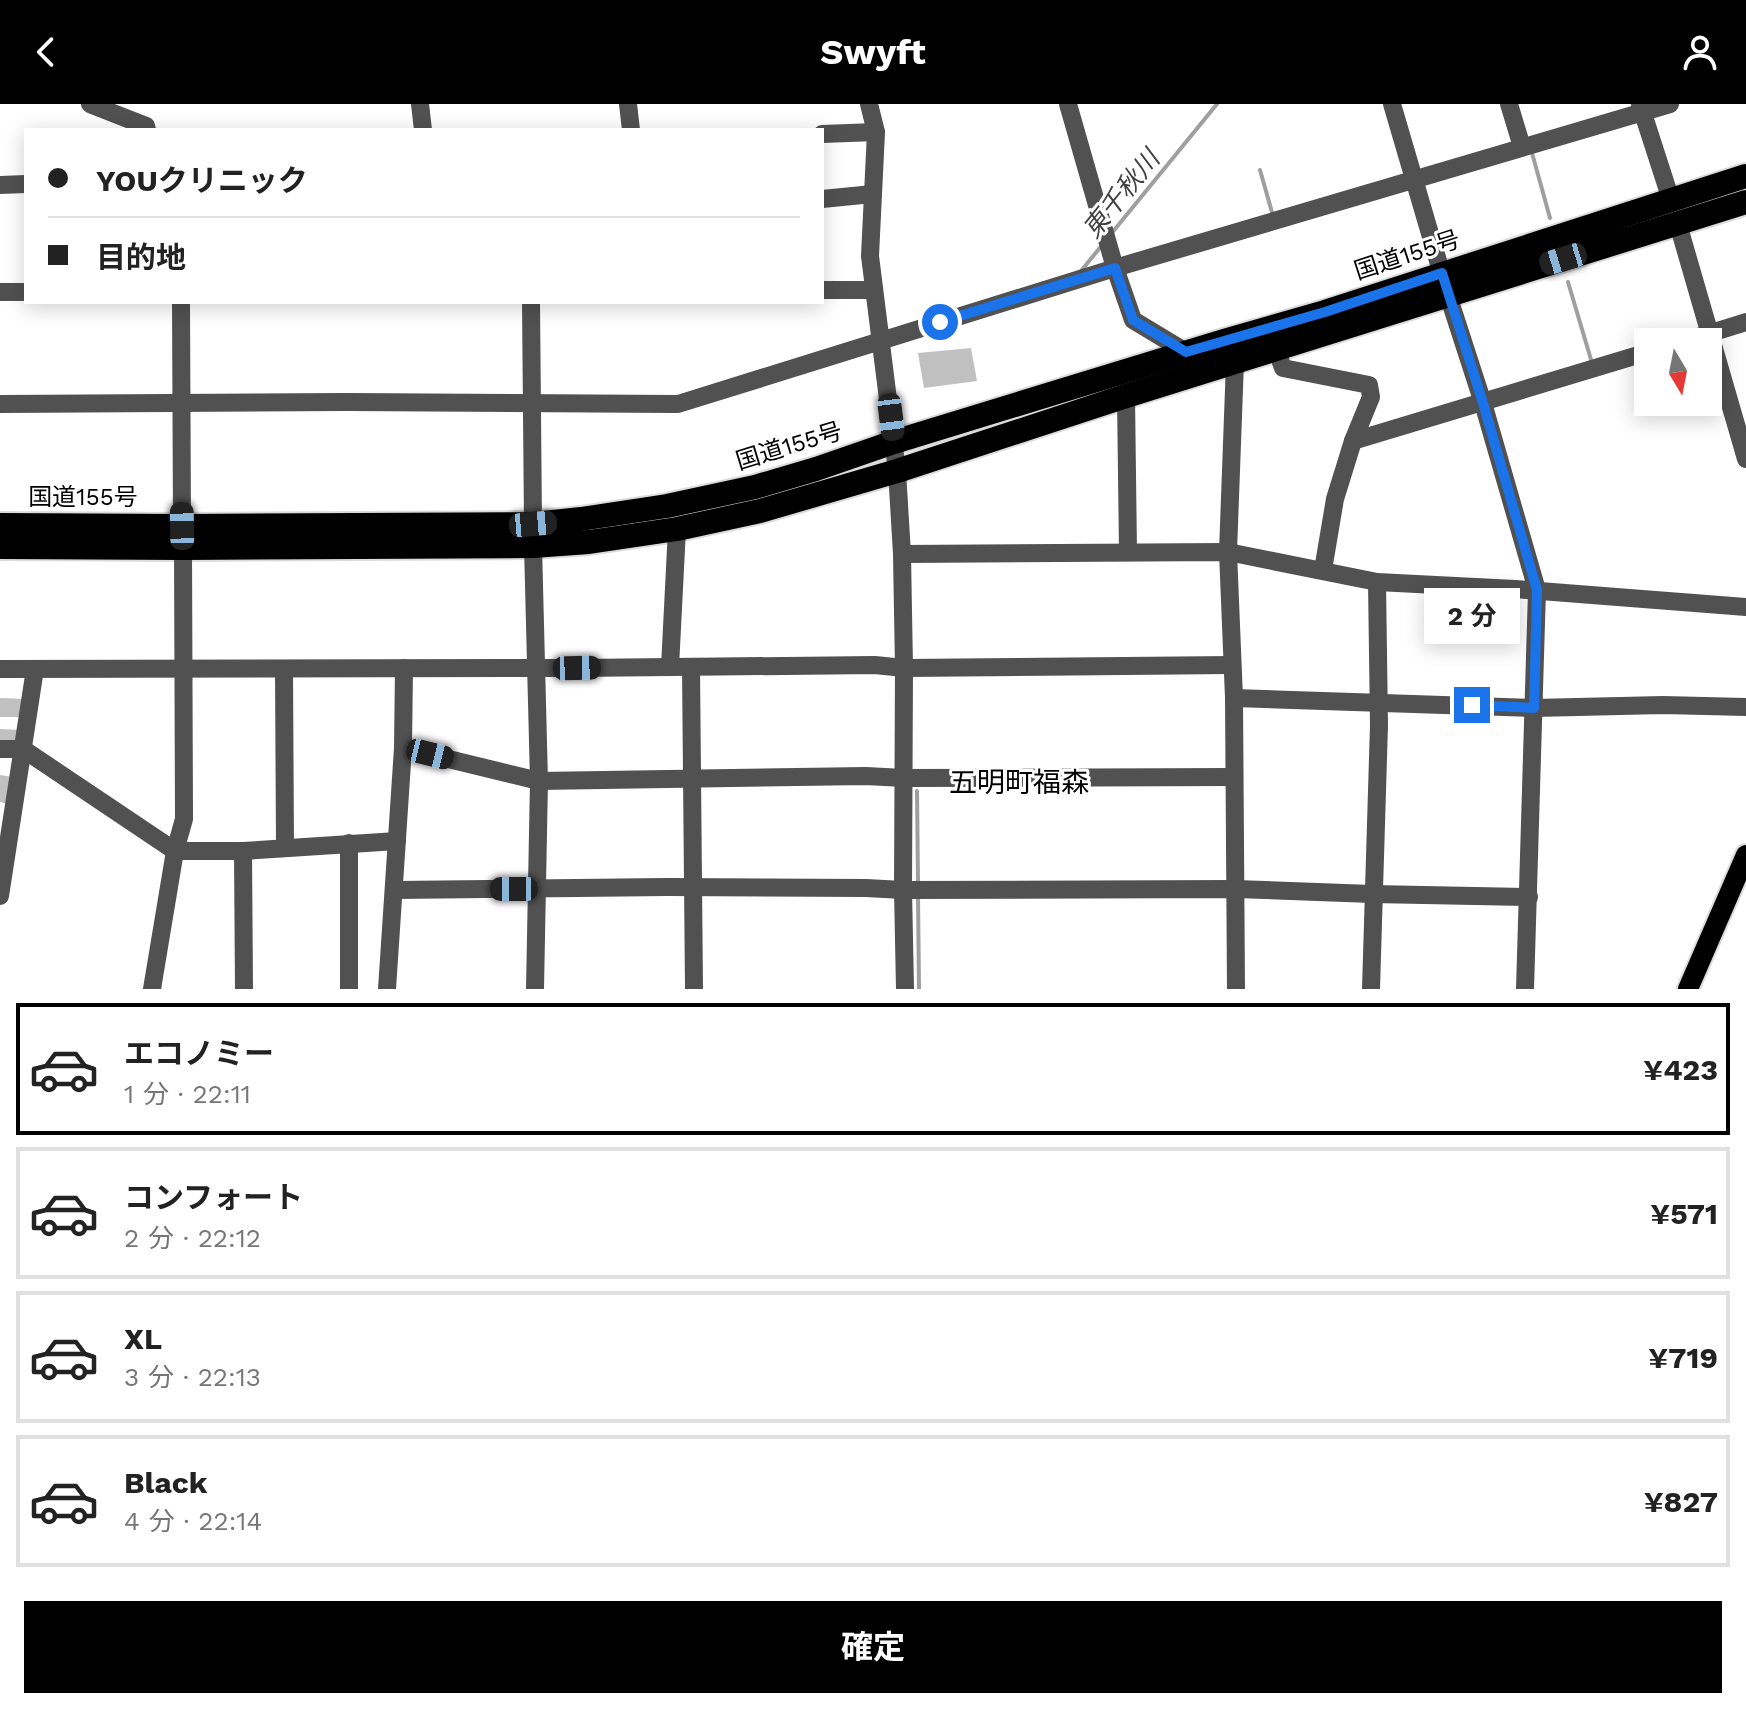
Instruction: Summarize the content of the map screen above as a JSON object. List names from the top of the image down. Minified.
{"streets":{"highway":["国道155号"]},"districts":["五明町福森"],"water":["東千秋川"],"north":"bottom","page":{"header":"Swyft","banner":["YOUクリニック","目的地"],"bubble":"2 分","list":[{"name":"エコノミー","note":"1 分 · 22:11","value":"¥423"},{"name":"コンフォート","note":"2 分 · 22:12","value":"¥571"},{"name":"XL","note":"3 分 · 22:13","value":"¥719"},{"name":"Black","note":"4 分 · 22:14","value":"¥827"}],"buttons":"確定"}}
